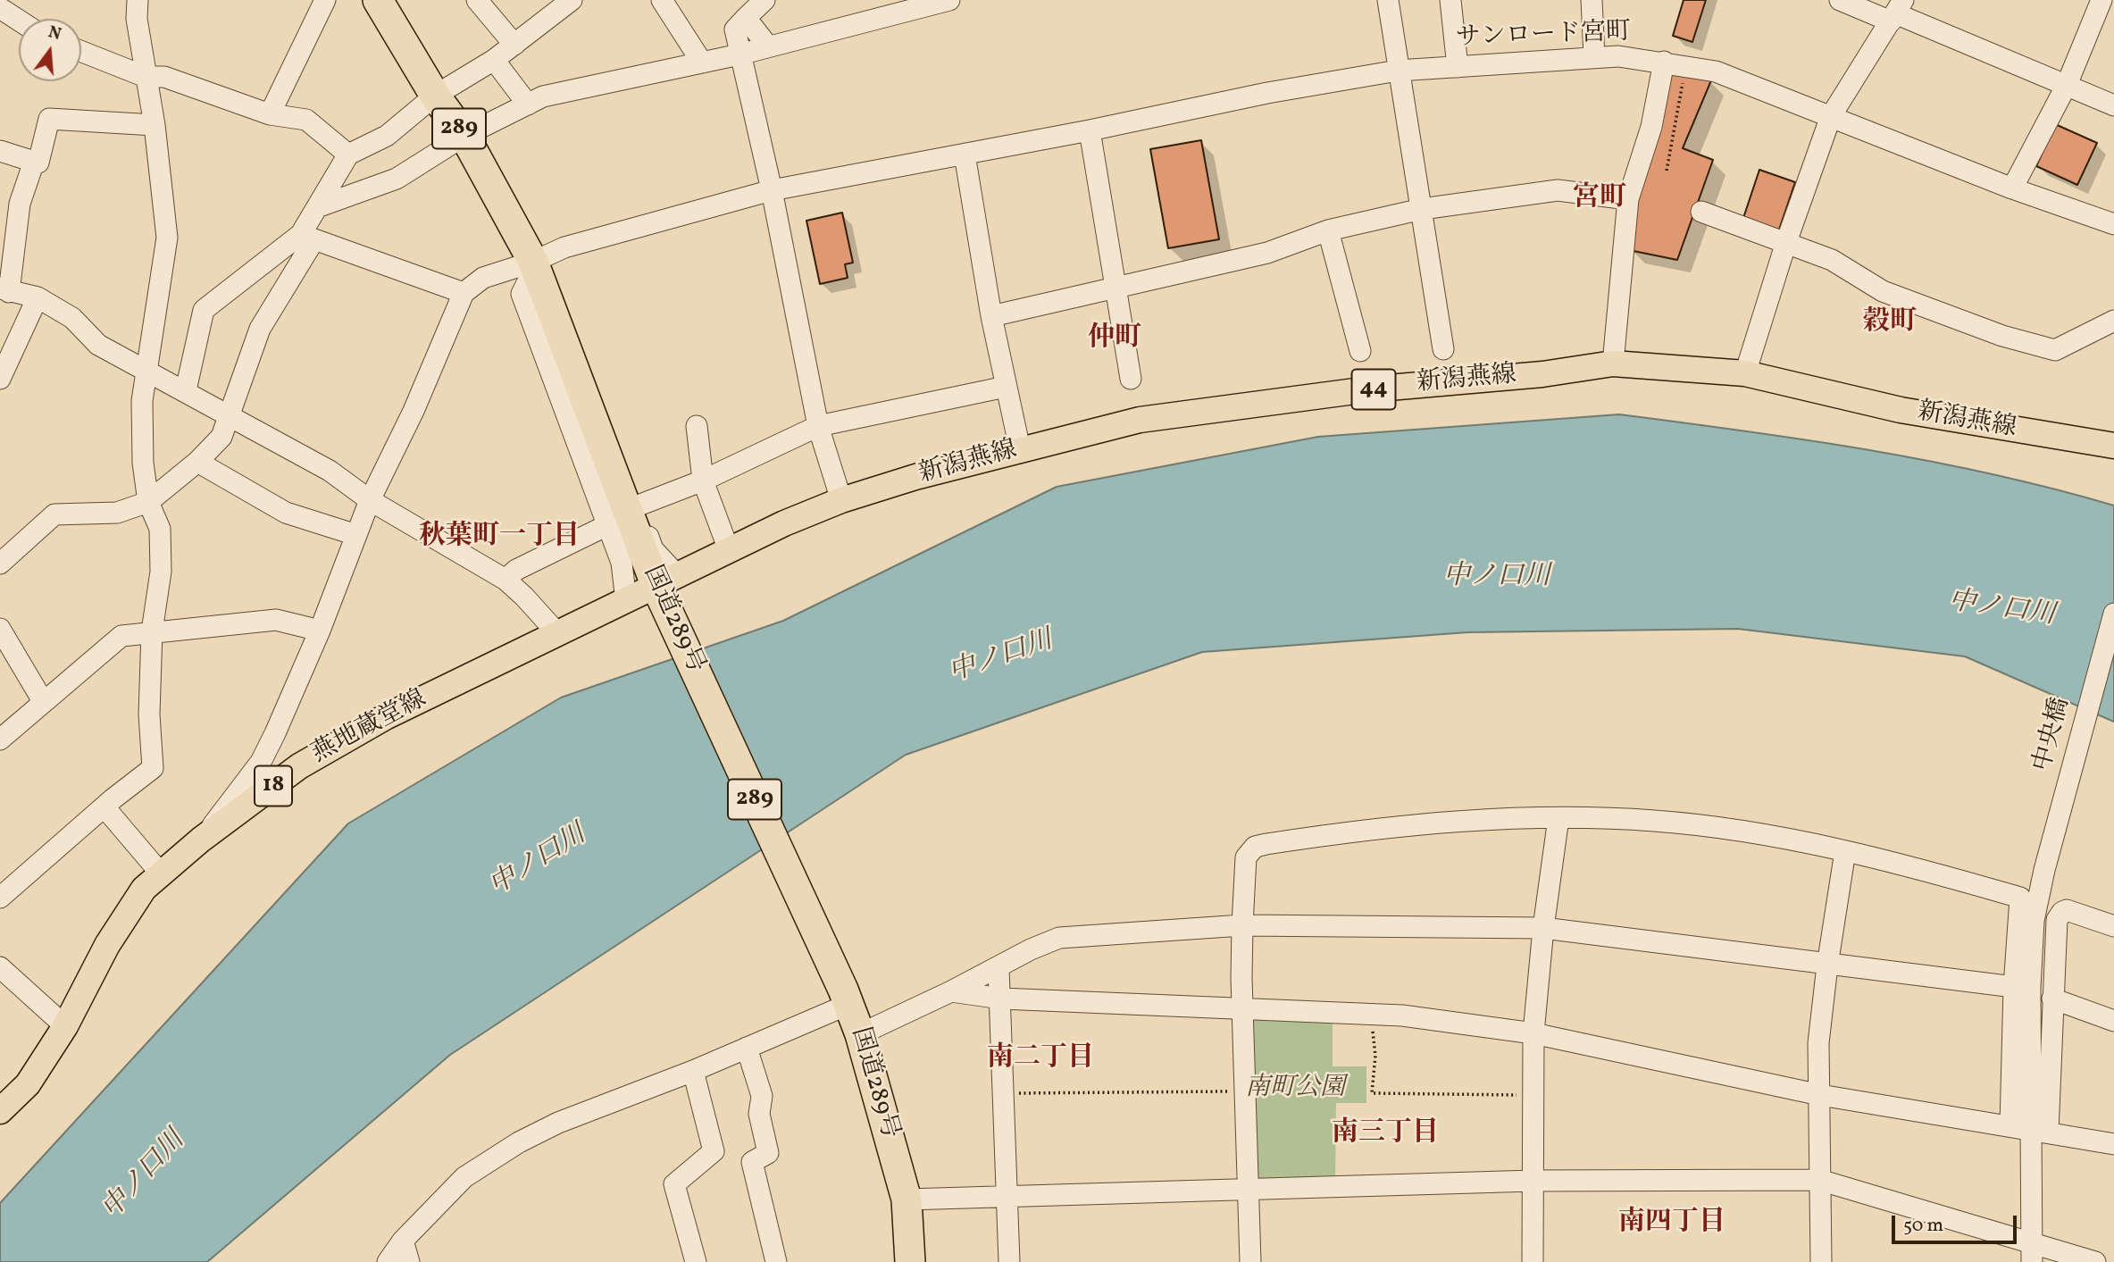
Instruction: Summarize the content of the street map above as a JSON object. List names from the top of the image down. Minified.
{"streets":{"highway":["289","国道289号"],"main road":["新潟燕線","44","燕地蔵堂線","18"],"street":["サンロード宮町","中央橋"]},"crossings":[["サンロード宮町","国道289号"],["新潟燕線","国道289号"],["新潟燕線","燕地蔵堂線"],["国道289号","燕地蔵堂線"]],"districts":["宮町","穀町","仲町","秋葉町一丁目","南二丁目","南三丁目","南四丁目"],"water":["中ノ口川"],"parks":["南町公園"],"scale_bar":"50 m","north":"top"}
